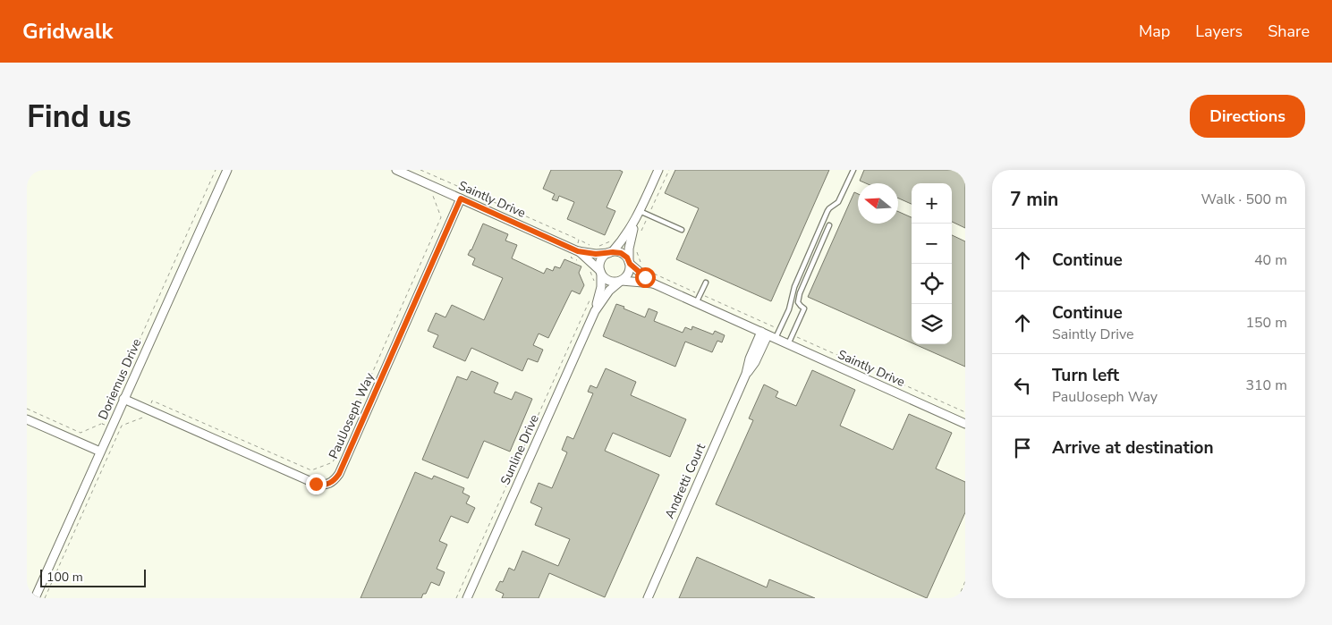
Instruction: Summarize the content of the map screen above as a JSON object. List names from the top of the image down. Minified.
{"streets":{"street":["Saintly Drive","Doriemus Drive","PaulJoseph Way","Sunline Drive","Andretti Court"]},"crossings":[["Saintly Drive","PaulJoseph Way"],["Saintly Drive","Sunline Drive"],["Saintly Drive","Andretti Court"],["Doriemus Drive","PaulJoseph Way"]],"scale_bar":"100 m","north":"left","page":{"header":"Gridwalk","nav":["Map","Layers","Share"],"buttons":"Directions","title":"Find us","heading":["7 min","Walk · 500 m"],"map_buttons":["+","−"],"list":[["Continue","40 m"],["Continue","Saintly Drive","150 m"],["Turn left","PaulJoseph Way","310 m"],"Arrive at destination"],"scale":"100 m"}}
